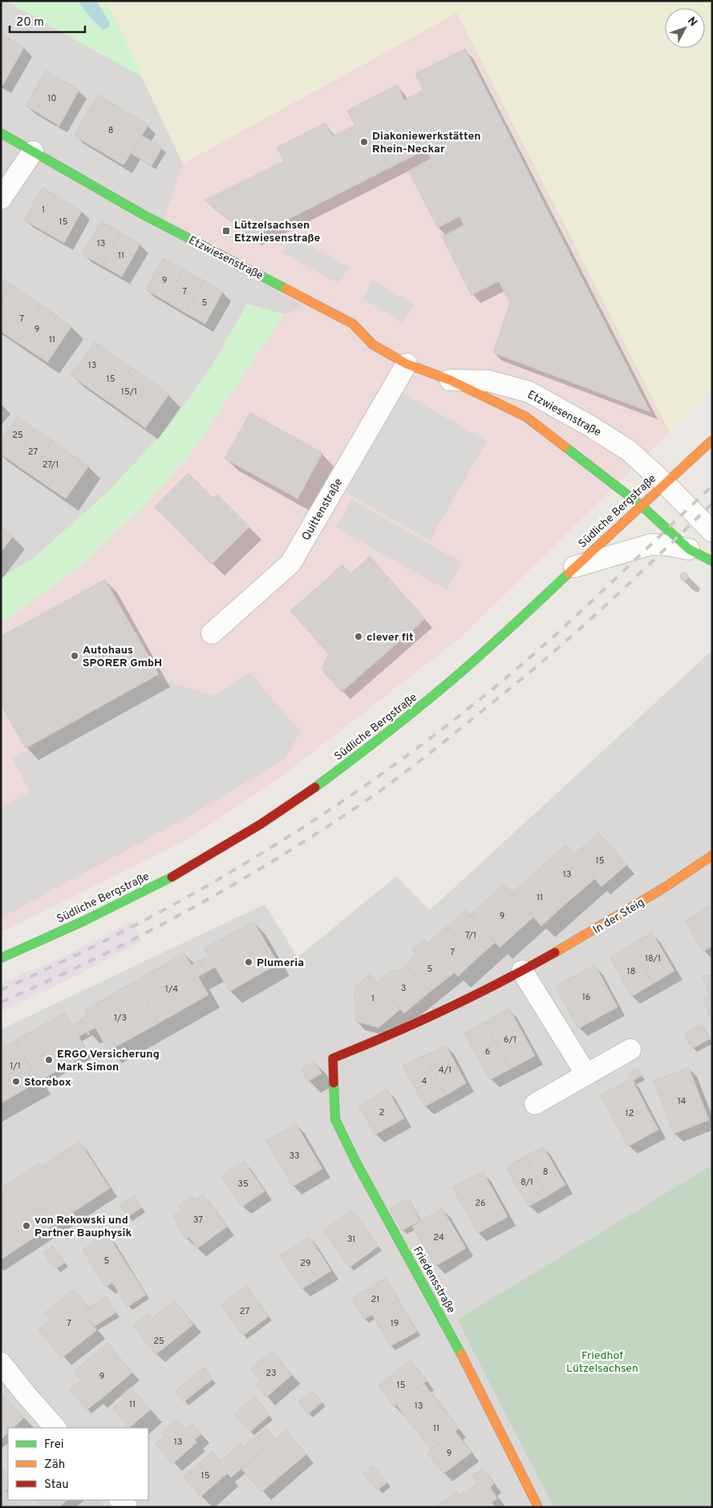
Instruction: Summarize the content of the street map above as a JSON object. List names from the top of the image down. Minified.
{"streets":{"street":["Etzwiesenstraße","Quittenstraße","Südliche Bergstraße","In der Steig","Friedensstraße"]},"crossings":[["Etzwiesenstraße","Quittenstraße"],["Etzwiesenstraße","Südliche Bergstraße"],["In der Steig","Friedensstraße"]],"parks":["Friedhof Lützelsachsen"],"places":{"other":["Diakoniewerkstätten Rhein-Neckar","clever fit","Autohaus SPORER GmbH","Plumeria","ERGO Versicherung Mark Simon","Storebox","von Rekowski und Partner Bauphysik"],"transit":["Lützelsachsen Etzwiesenstraße"]},"house_numbers":["10","8","1","15","13","11","9","7","5","7","9","11","13","15","15/1","25","27","27/1","15","13","11","9","7/1","7","18/1","5","18","3","1/4","16","1","1/3","6/1","6","1/1","4/1","4","14","2","12","33","8","8/1","35","26","37","24","31","5","29","21","27","7","19","25","23","9","15","11","13","11","13","9","15"],"legend":["Frei","Zäh","Stau"],"scale_bar":"20 m","north":"top right"}
